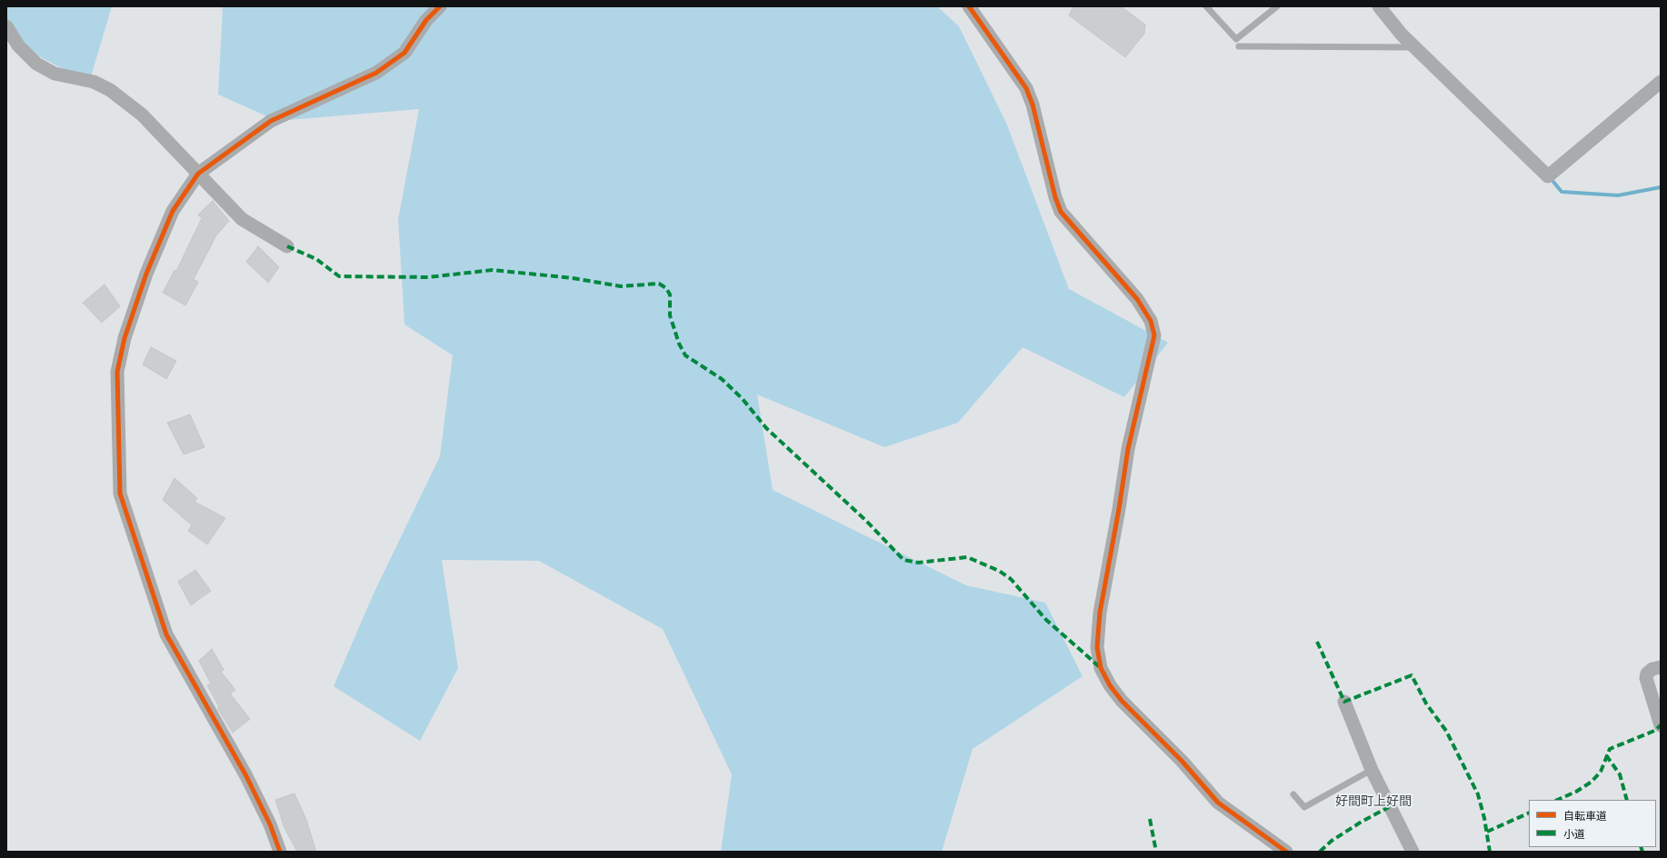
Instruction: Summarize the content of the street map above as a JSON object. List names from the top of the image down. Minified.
{"districts":["好間町上好間"],"legend":["自転車道","小道"]}
